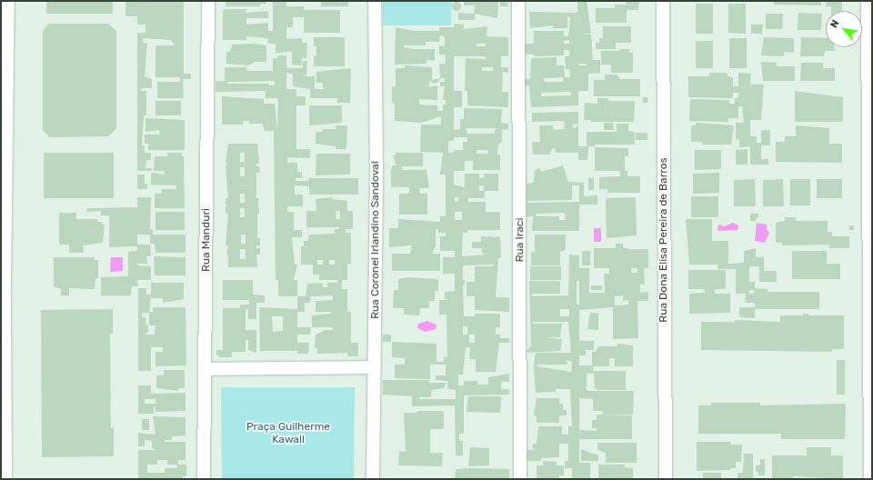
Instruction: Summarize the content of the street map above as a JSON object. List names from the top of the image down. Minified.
{"streets":{"street":["Rua Manduri","Rua Coronel Irlandino Sandoval","Rua Iraci","Rua Dona Elisa Pereira de Barros"]},"parks":["Praça Guilherme Kawall"],"north":"top left"}
